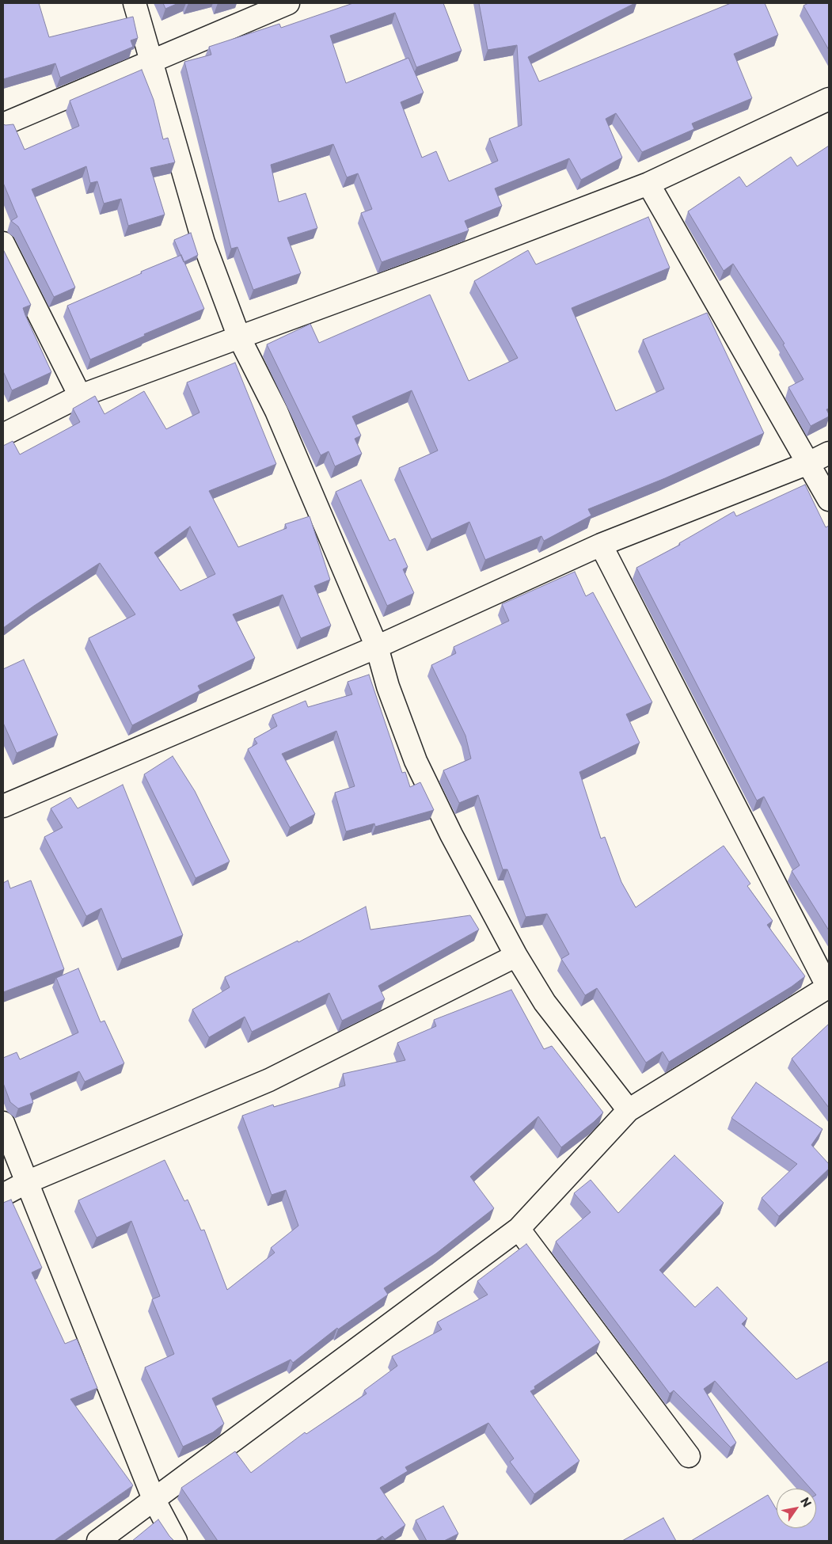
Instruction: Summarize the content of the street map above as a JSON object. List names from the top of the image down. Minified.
{"north":"top right"}
